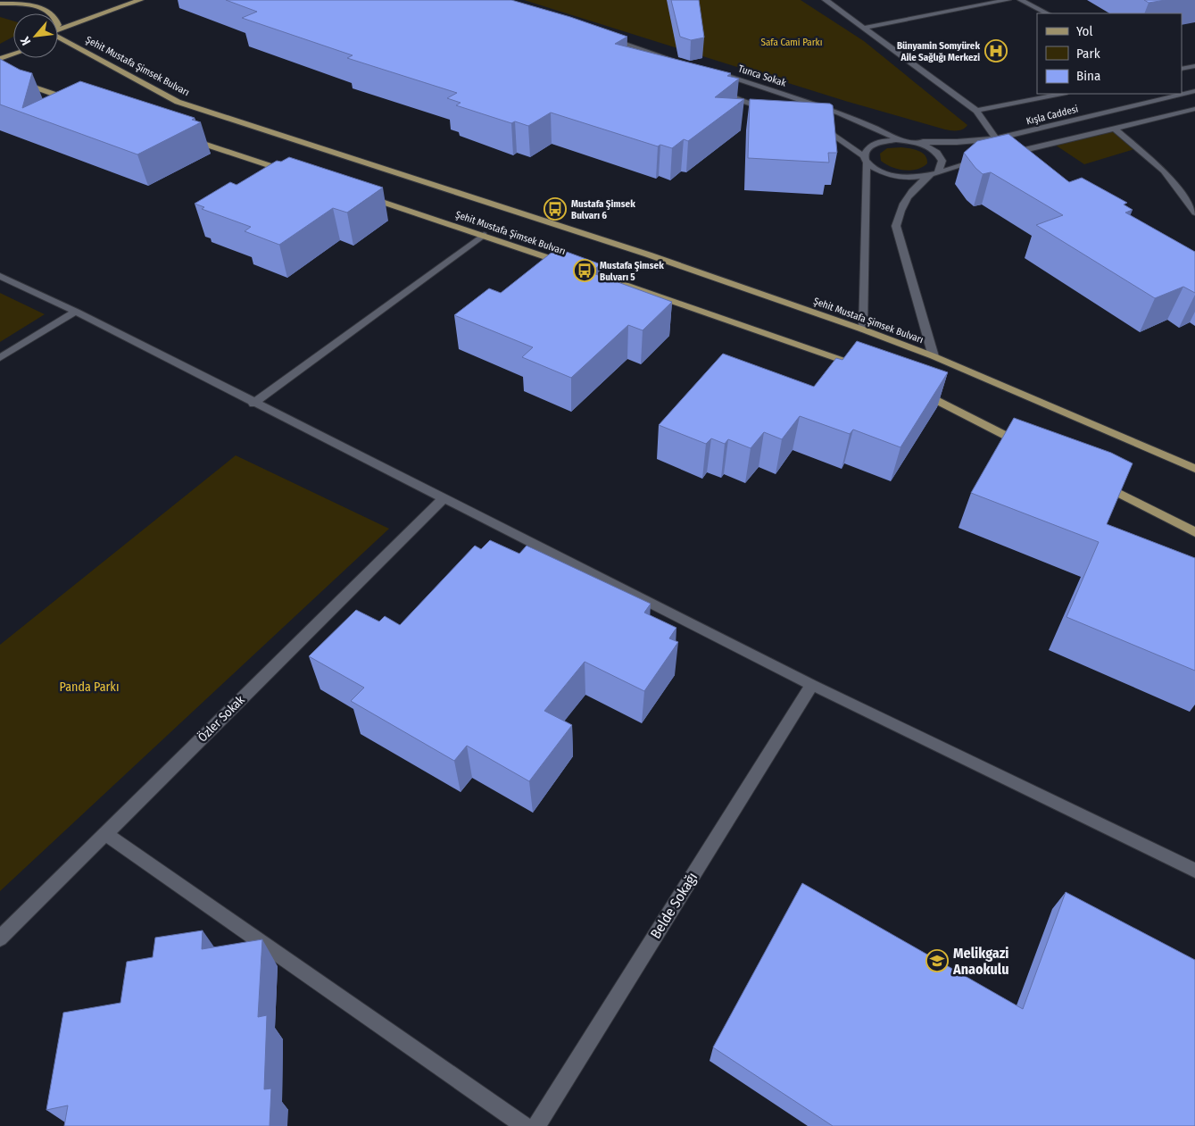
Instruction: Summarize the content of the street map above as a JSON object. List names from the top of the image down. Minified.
{"streets":{"main road":["Şehit Mustafa Şimsek Bulvarı"],"street":["Tunca Sokak","Kışla Caddesi","Özler Sokak","Belde Sokağı"]},"crossings":[["Tunca Sokak","Kışla Caddesi"]],"parks":["Safa Cami Parkı","Panda Parkı"],"places":{"hospital":["Bünyamin Somyürek Aile Sağlığı Merkezi"],"bus stop":["Mustafa Şimsek Bulvarı 6","Mustafa Şimsek Bulvarı 5"],"school or university":["Melikgazi Anaokulu"]},"legend":["Yol","Park","Bina"],"north":"bottom left"}
